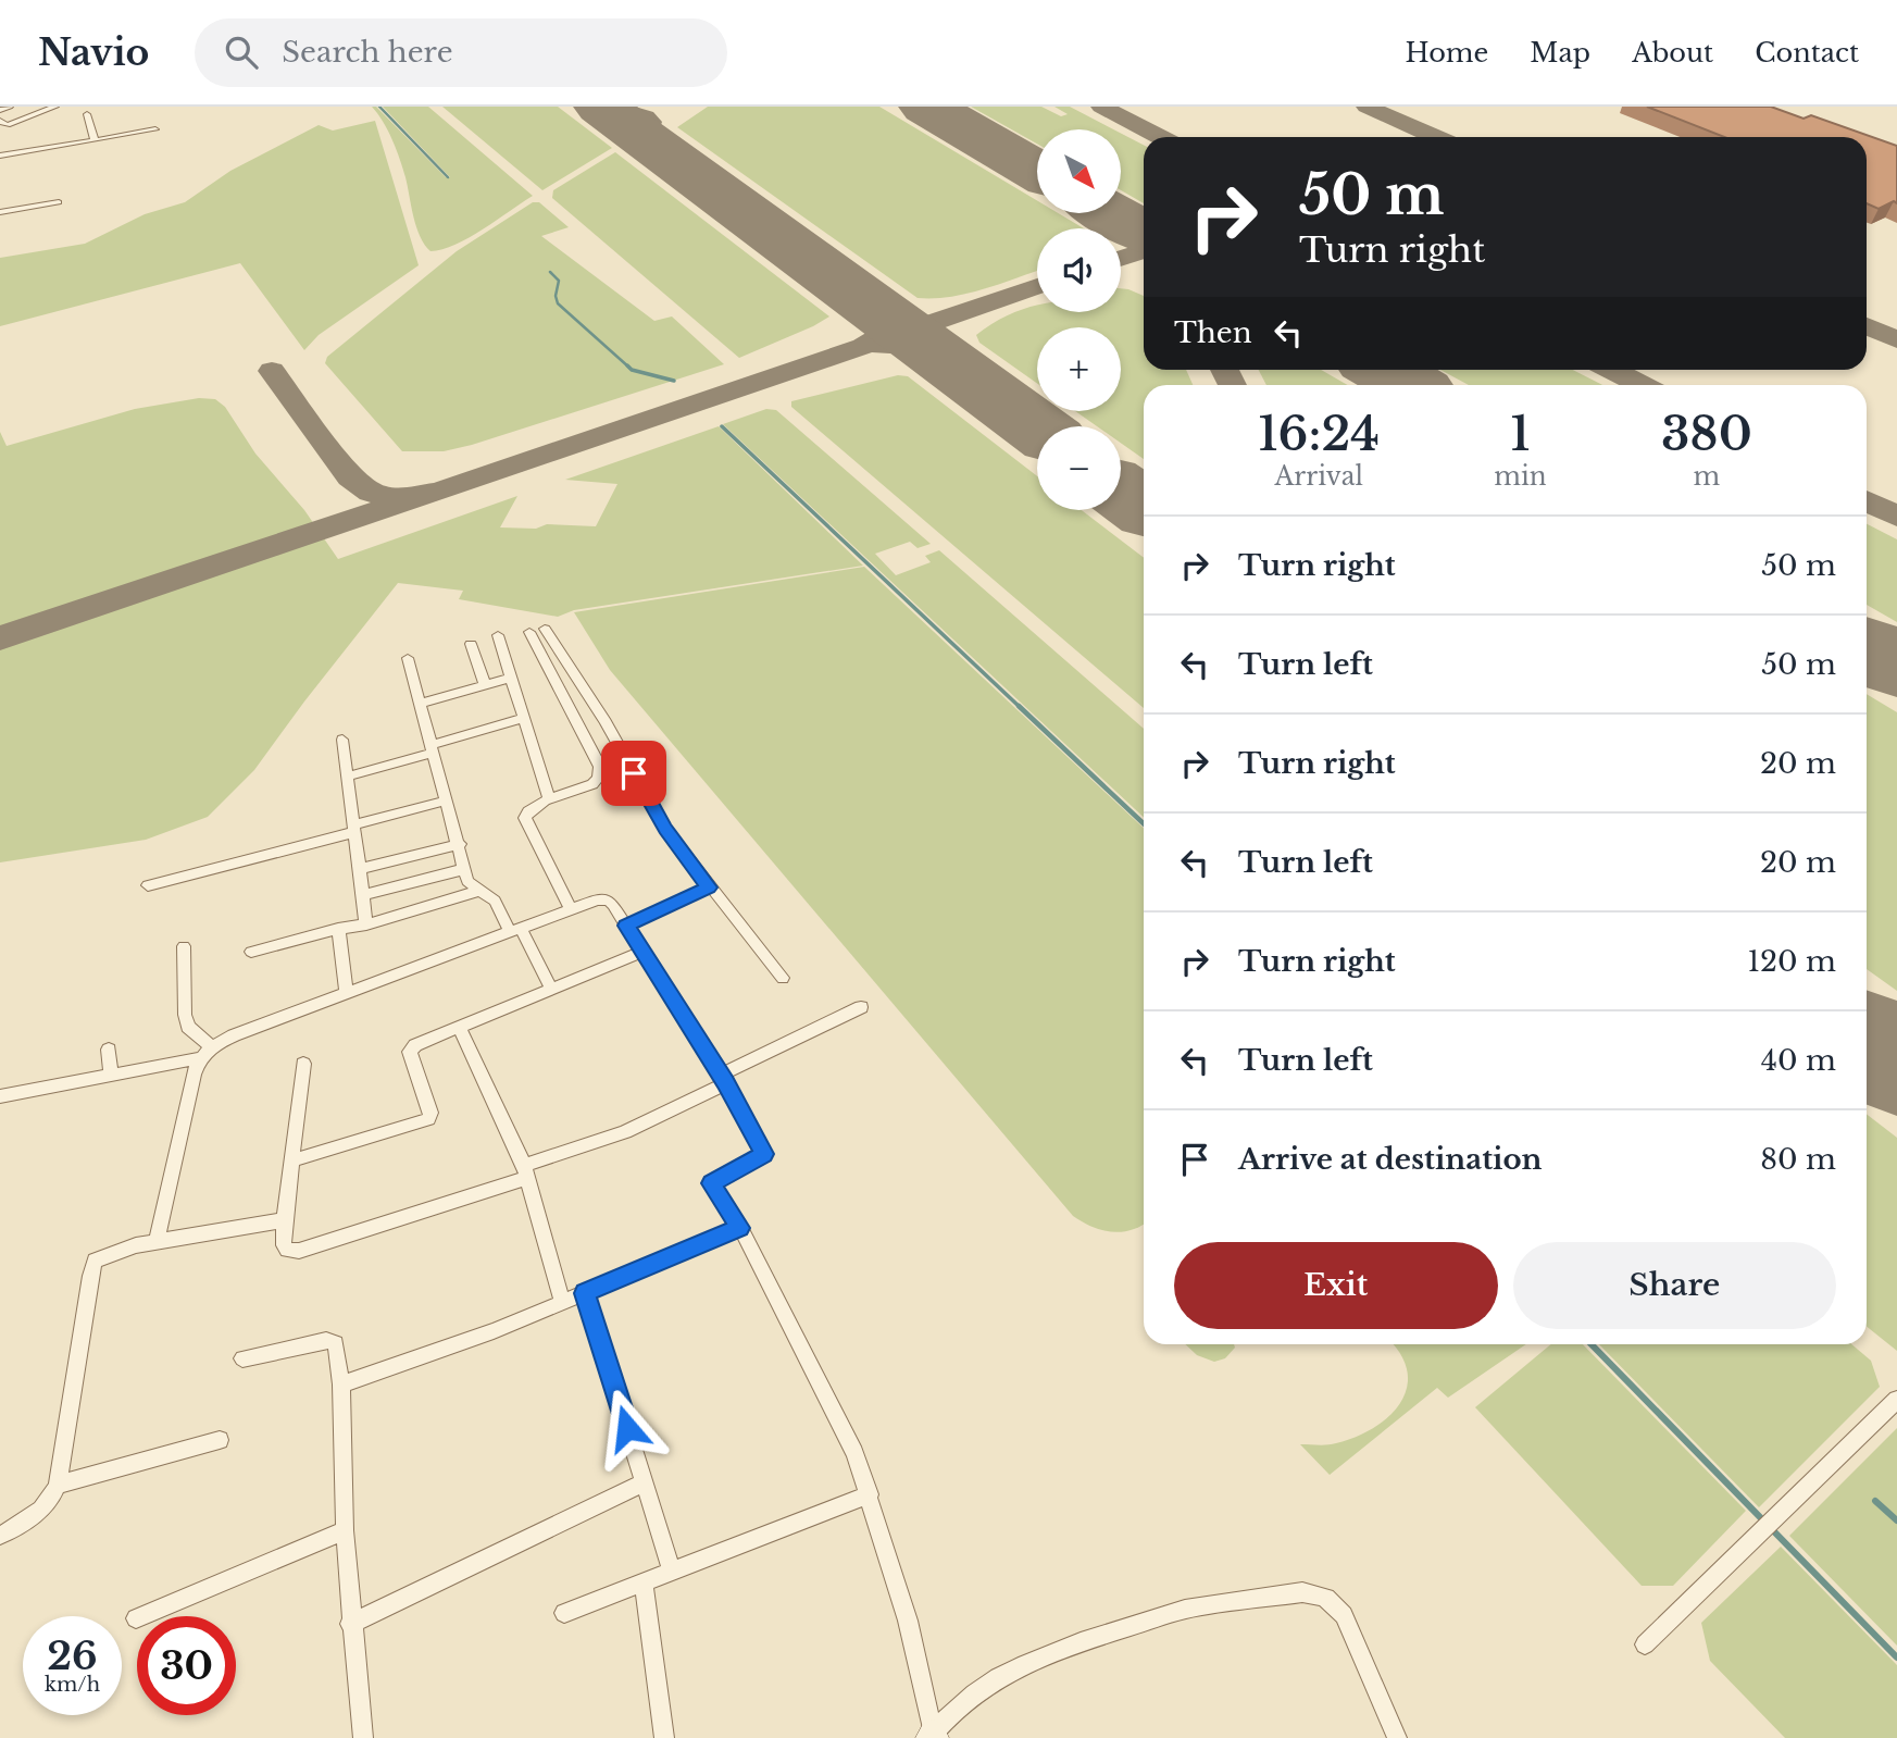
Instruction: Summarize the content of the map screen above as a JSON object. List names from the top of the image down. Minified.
{"north":"bottom right","page":{"header":"Navio","search":"Search here","nav":["Home","Map","About","Contact"],"map_buttons":["+","−"],"turn":["50 m","Turn right"],"then":"Then","eta":["16:24","Arrival","1","min","380","m"],"list":[{"name":"Turn right","value":"50 m"},{"name":"Turn left","value":"50 m"},{"name":"Turn right","value":"20 m"},{"name":"Turn left","value":"20 m"},{"name":"Turn right","value":"120 m"},{"name":"Turn left","value":"40 m"},{"name":"Arrive at destination","value":"80 m"}],"buttons":["Exit","Share"],"speed":"26 km/h","limit":"30"}}
